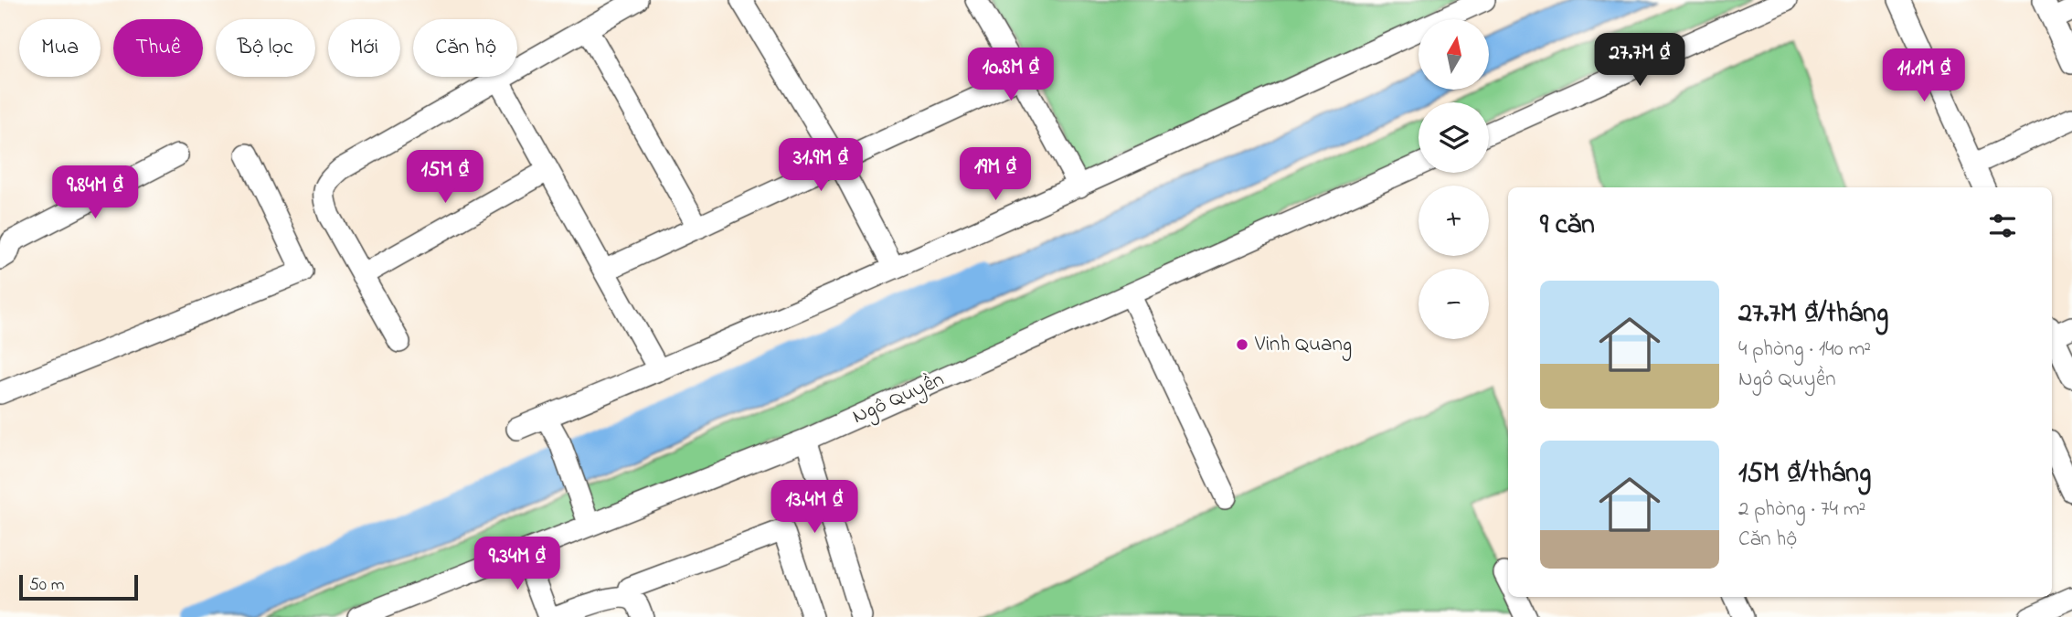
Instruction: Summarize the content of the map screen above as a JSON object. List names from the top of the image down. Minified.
{"streets":{"street":["Ngô Quyền"]},"places":["Vinh Quang"],"scale_bar":"50 m","north":"top","page":{"map_buttons":["+","−"],"chip":["Mua","Thuê","Bộ lọc","Mới","Căn hộ"],"price":["27.7M ₫","10.8M ₫","11.1M ₫","31.9M ₫","19M ₫","15M ₫","9.84M ₫","13.4M ₫","9.34M ₫"],"heading":"9 căn","list":[{"name":"27.7M ₫/tháng","note":"4 phòng · 140 m² · Ngô Quyền"},{"name":"15M ₫/tháng","note":"2 phòng · 74 m² · Căn hộ"}],"scale":"50 m"}}
